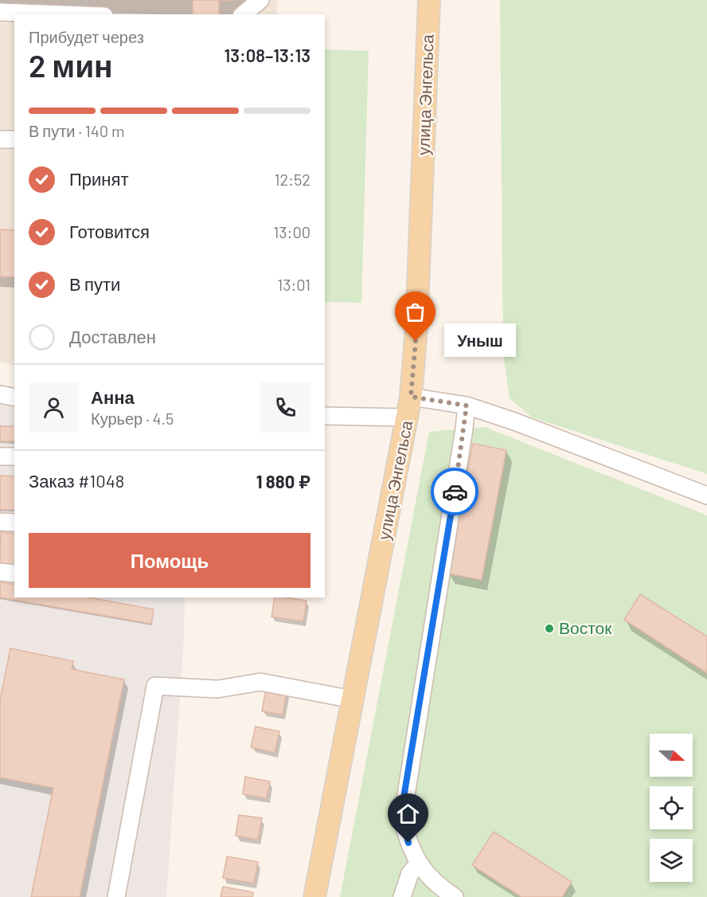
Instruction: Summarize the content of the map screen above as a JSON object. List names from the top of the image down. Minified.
{"streets":{"main road":["улица Энгельса"]},"places":["Уныш","Восток"],"north":"right","page":{"heading":["2 мин","Прибудет через","13:08–13:13"],"panel":["Анна","Курьер · 4.5","Заказ #1048","1 880 ₽"],"bar":"В пути · 140 m","list":[["Принят","12:52"],["Готовится","13:00"],["В пути","13:01"],"Доставлен"],"bubble":"Уныш","buttons":"Помощь"}}
